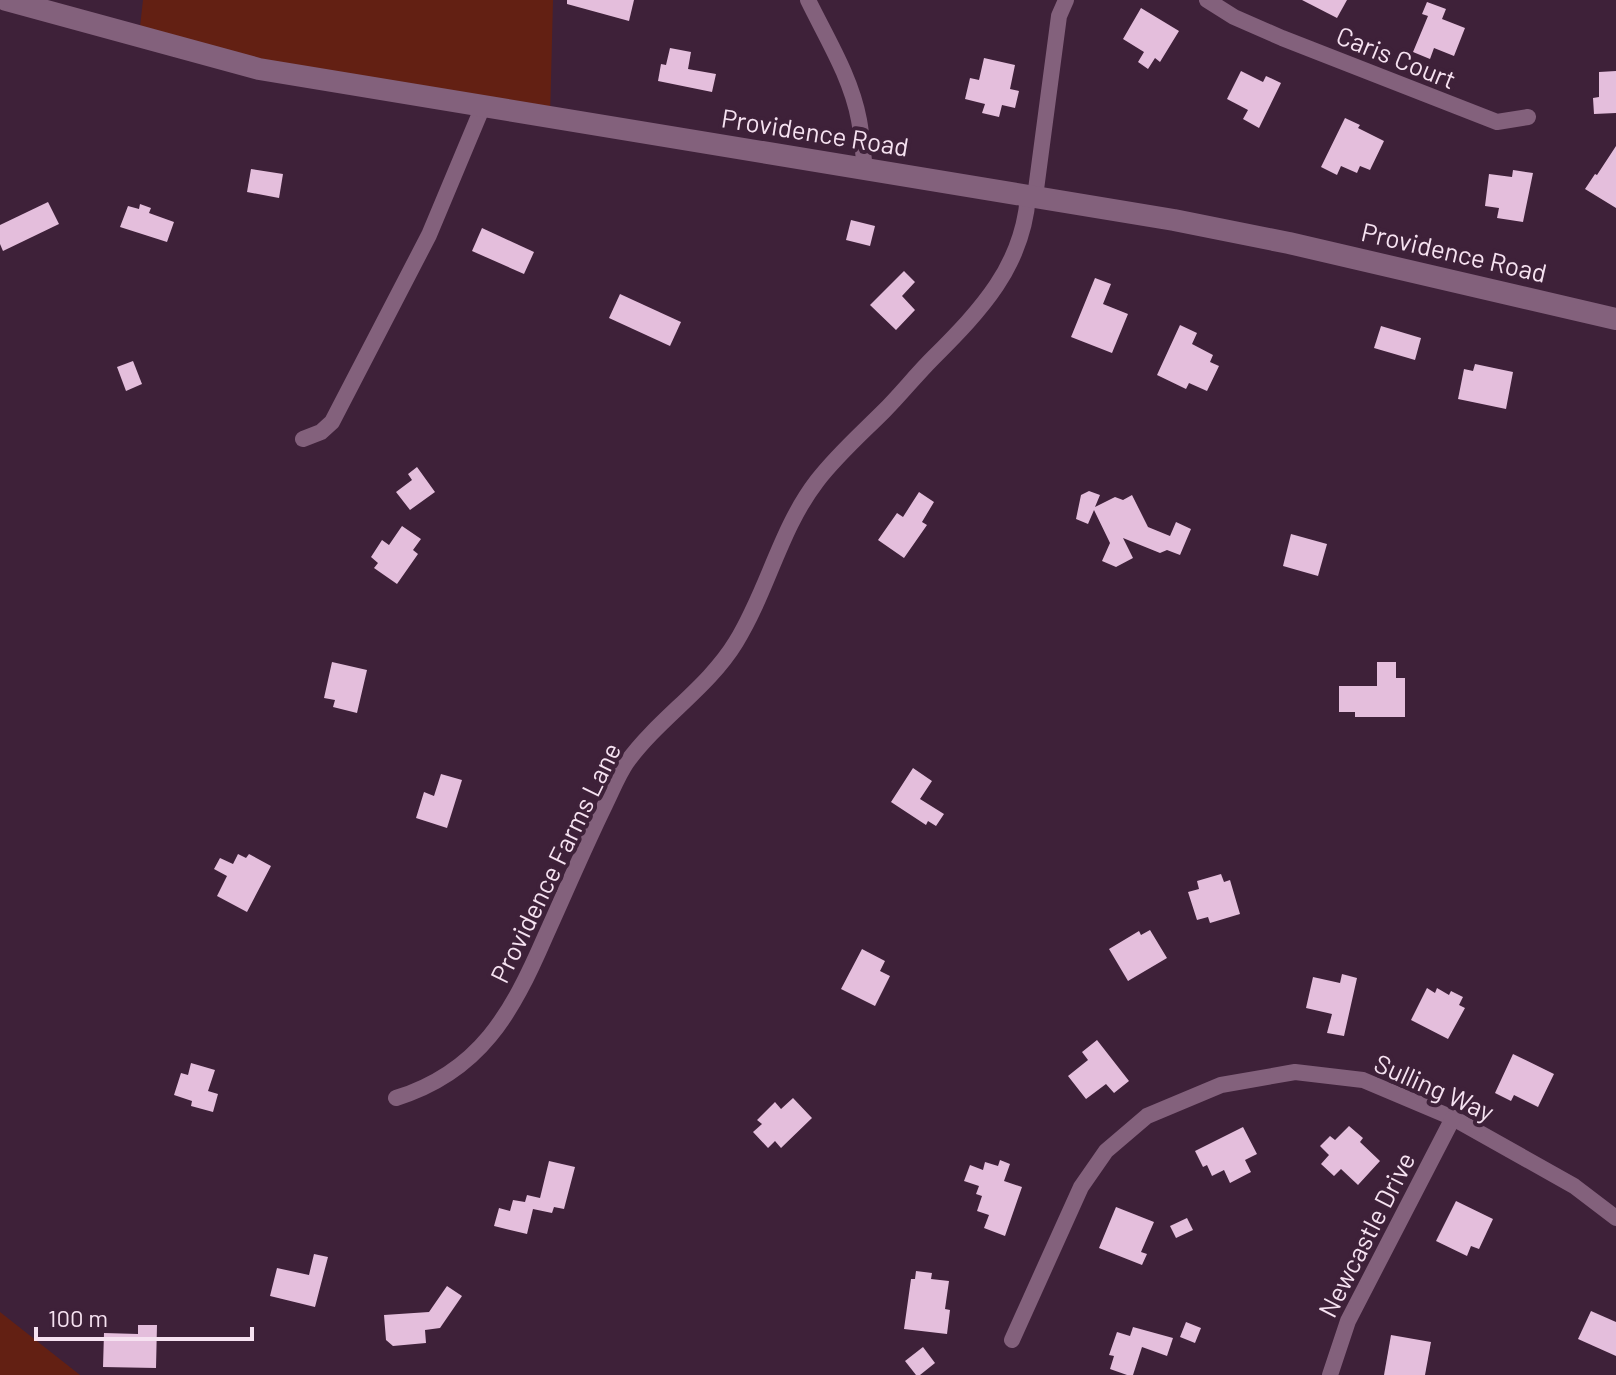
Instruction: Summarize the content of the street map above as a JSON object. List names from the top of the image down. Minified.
{"streets":{"street":["Caris Court","Providence Road","Providence Farms Lane","Sulling Way","Newcastle Drive"]},"crossings":[["Providence Road","Providence Farms Lane"],["Sulling Way","Newcastle Drive"]],"scale_bar":"100 m"}
